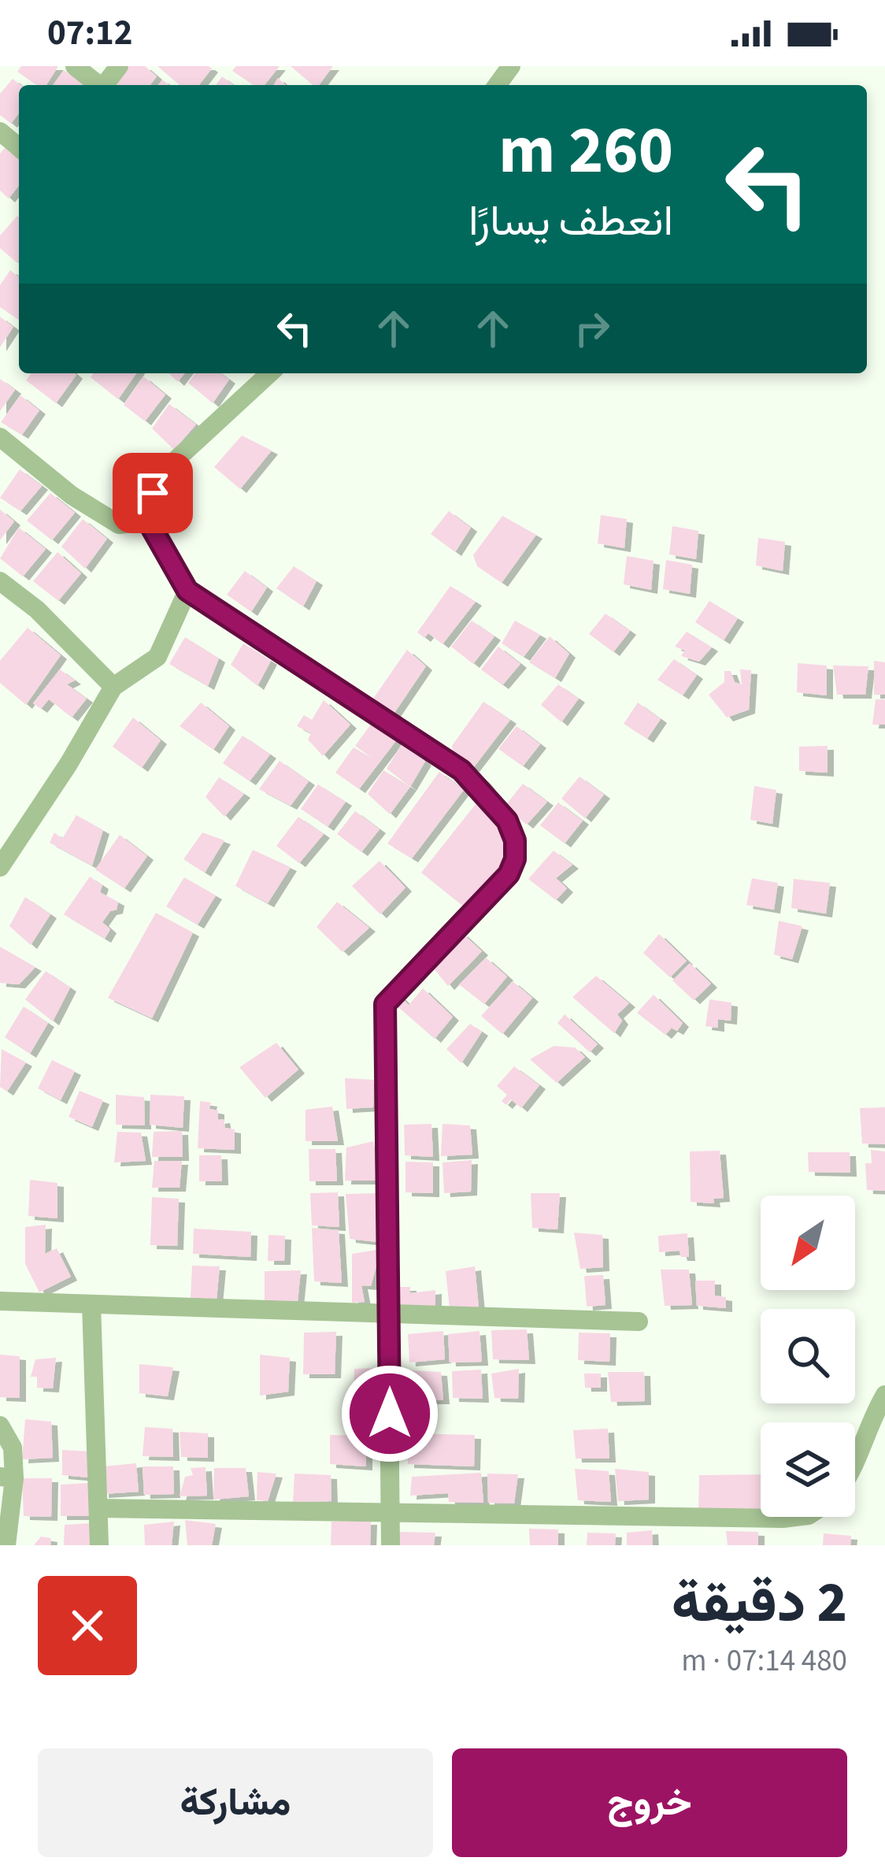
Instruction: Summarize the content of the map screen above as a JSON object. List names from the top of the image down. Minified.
{"north":"bottom left","page":{"status":"07:12","turn":["260 m","انعطف يسارًا"],"heading":["2 دقيقة","480 m · 07:14"],"buttons":["خروج","مشاركة"]}}
